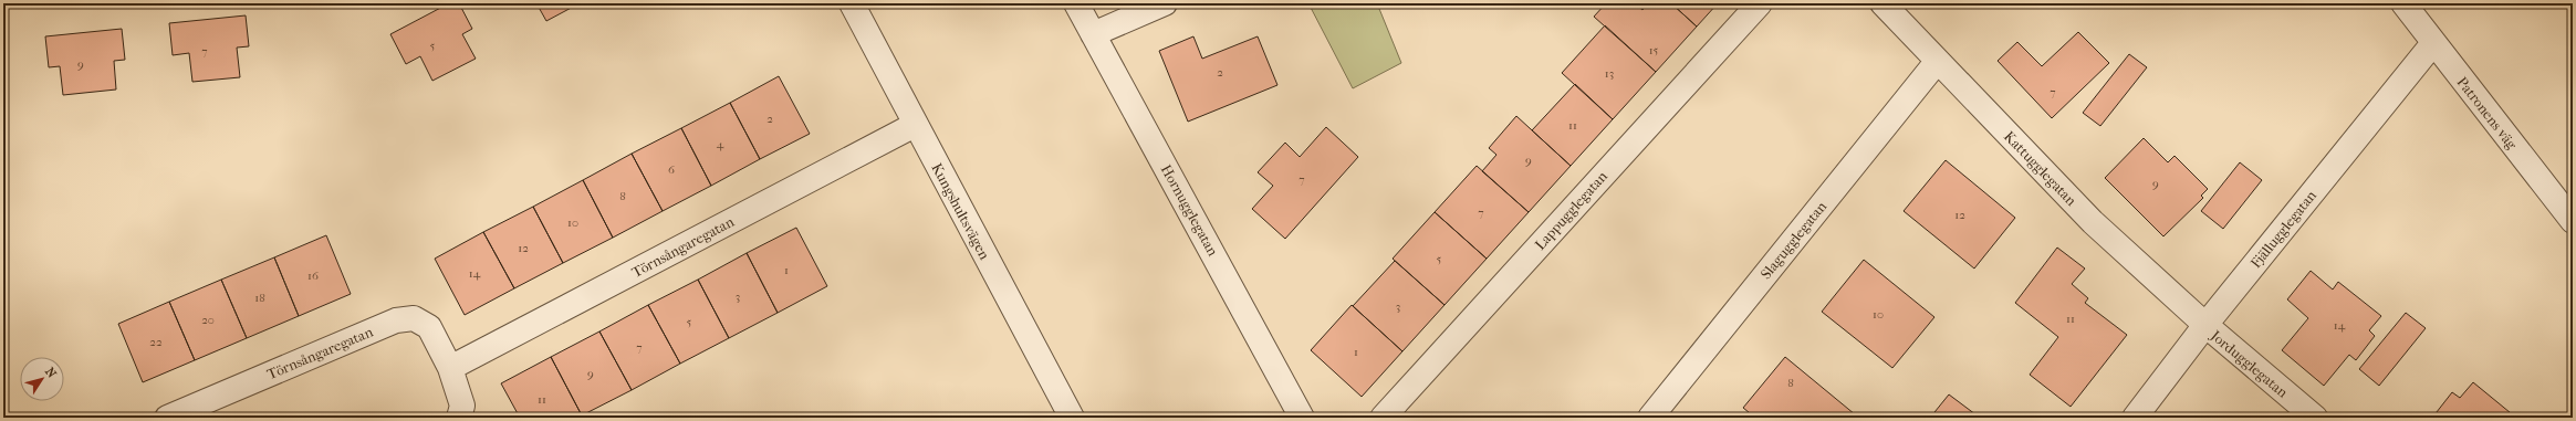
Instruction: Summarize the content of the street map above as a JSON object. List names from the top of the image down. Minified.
{"streets":{"street":["Patronens väg","Kattugglegatan","Hornugglegatan","Lappugglegatan","Kungshultsvägen","Fjällugglegatan","Slagugglegatan","Törnsångaregatan","Jordugglegatan"]},"crossings":[["Patronens väg","Fjällugglegatan"],["Kattugglegatan","Fjällugglegatan"],["Kattugglegatan","Slagugglegatan"],["Kattugglegatan","Jordugglegatan"],["Kungshultsvägen","Törnsångaregatan"],["Fjällugglegatan","Jordugglegatan"]],"house_numbers":["5","15","7","9","2","13","7","2","11","4","9","6","7","9","8","7","12","10","12","5","1","14","16","3","18","3","10","11","20","5","14","22","7","1","9","8","11"],"north":"top right"}
